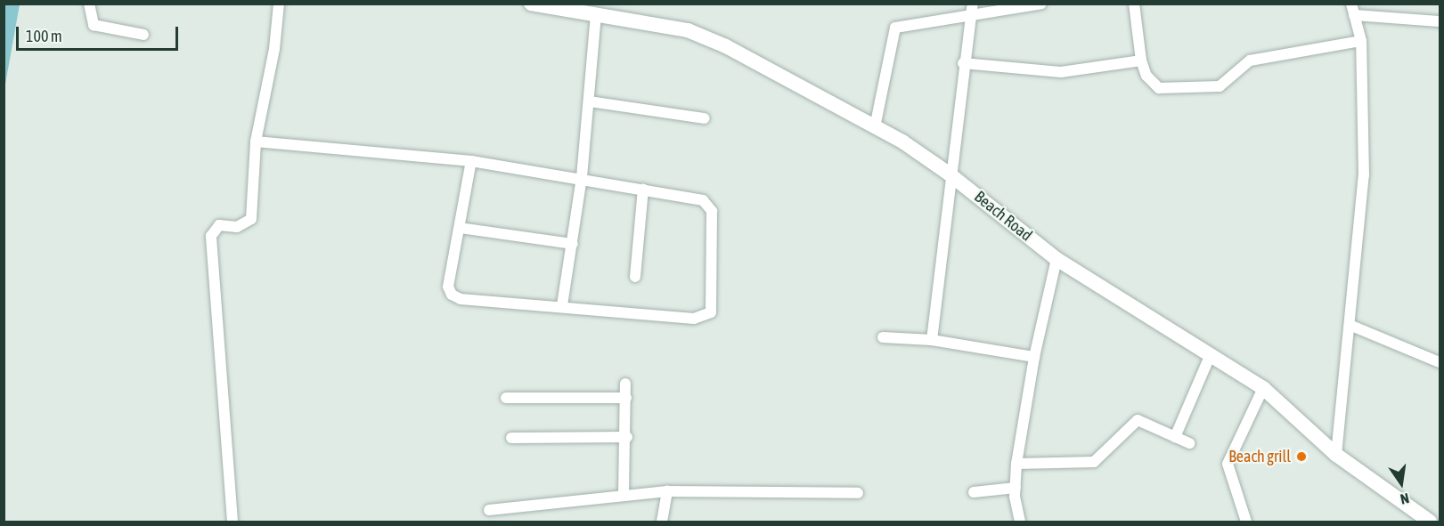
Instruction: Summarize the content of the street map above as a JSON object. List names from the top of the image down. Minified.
{"streets":{"main road":["Beach Road"]},"places":["Beach grill"],"scale_bar":"100 m","north":"bottom"}
